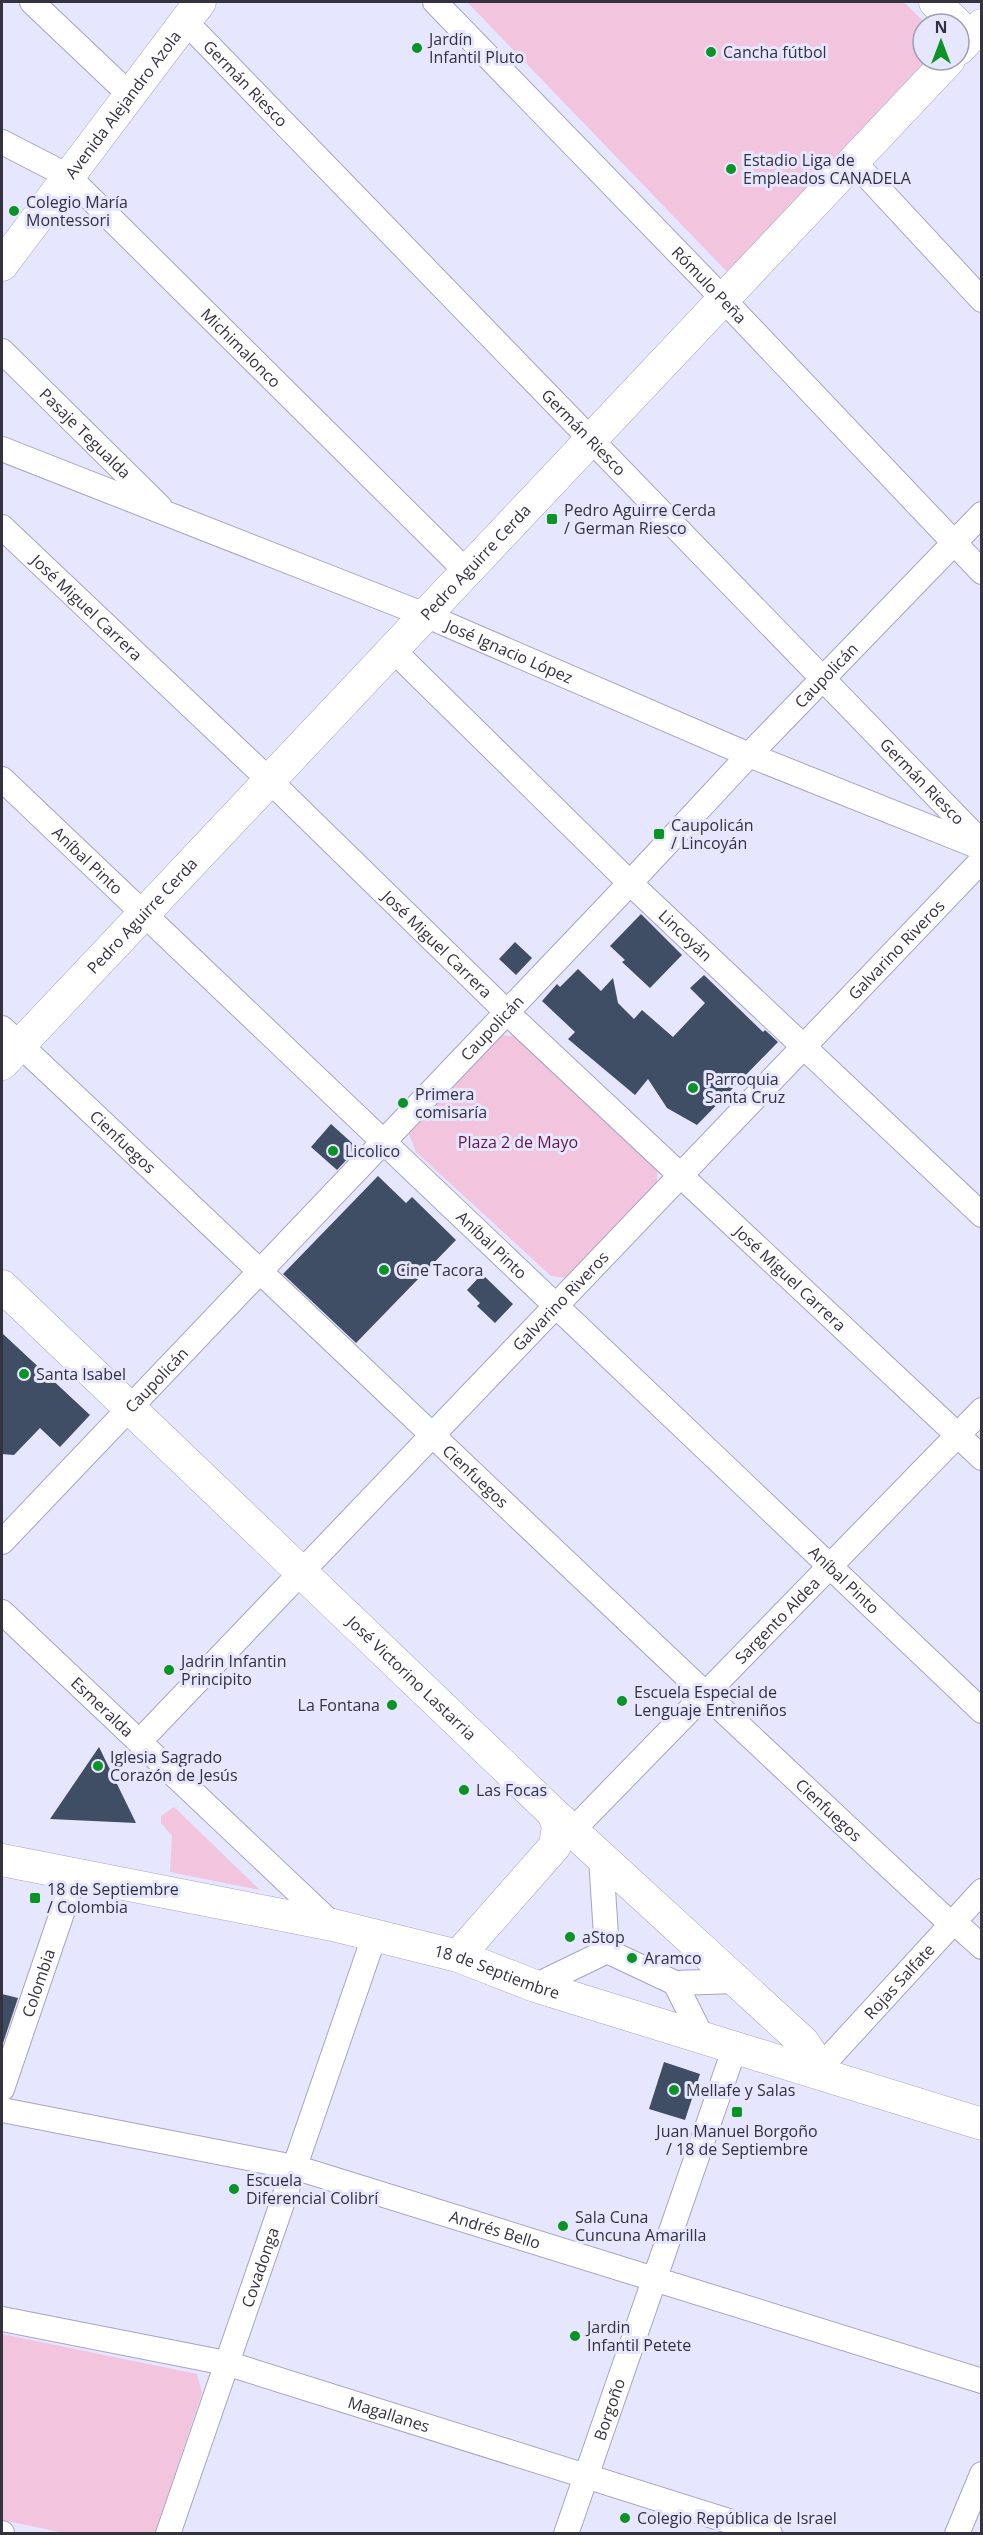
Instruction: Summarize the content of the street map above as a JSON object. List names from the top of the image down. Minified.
{"streets":{"main road":["Avenida Alejandro Azola","Pedro Aguirre Cerda","José Victorino Lastarria","18 de Septiembre"],"street":["Germán Riesco","Rómulo Peña","Michimalonco","Pasaje Tegualda","José Miguel Carrera","José Ignacio López","Caupolicán","Aníbal Pinto","Lincoyán","Galvarino Riveros","Cienfuegos","Sargento Aldea","Esmeralda","Rojas Salfate","Colombia","Andrés Bello","Covadonga","Borgoño","Magallanes"]},"crossings":[["Germán Riesco","Avenida Alejandro Azola"],["Germán Riesco","Pedro Aguirre Cerda"],["Germán Riesco","Caupolicán"],["Avenida Alejandro Azola","Michimalonco"],["Rómulo Peña","Pedro Aguirre Cerda"],["Rómulo Peña","Caupolicán"],["Michimalonco","Pedro Aguirre Cerda"],["Pasaje Tegualda","José Ignacio López"],["Pedro Aguirre Cerda","José Miguel Carrera"],["Pedro Aguirre Cerda","José Ignacio López"],["Pedro Aguirre Cerda","Aníbal Pinto"],["Pedro Aguirre Cerda","Lincoyán"],["Pedro Aguirre Cerda","Cienfuegos"],["José Miguel Carrera","Caupolicán"],["José Miguel Carrera","Galvarino Riveros"],["José Miguel Carrera","Sargento Aldea"],["José Ignacio López","Caupolicán"],["Caupolicán","Aníbal Pinto"],["Caupolicán","Lincoyán"],["Caupolicán","Cienfuegos"],["Caupolicán","José Victorino Lastarria"],["Aníbal Pinto","Galvarino Riveros"],["Aníbal Pinto","Sargento Aldea"],["Lincoyán","Galvarino Riveros"],["Galvarino Riveros","Cienfuegos"],["Galvarino Riveros","José Victorino Lastarria"],["Galvarino Riveros","Esmeralda"],["Cienfuegos","Sargento Aldea"],["Cienfuegos","Rojas Salfate"],["Sargento Aldea","José Victorino Lastarria"],["José Victorino Lastarria","18 de Septiembre"],["José Victorino Lastarria","Rojas Salfate"],["Esmeralda","18 de Septiembre"],["18 de Septiembre","Rojas Salfate"],["18 de Septiembre","Colombia"],["18 de Septiembre","Covadonga"],["18 de Septiembre","Borgoño"],["Andrés Bello","Covadonga"],["Andrés Bello","Borgoño"],["Covadonga","Magallanes"],["Borgoño","Magallanes"]],"parks":["Plaza 2 de Mayo"],"places":{"other":["Jardín Infantil Pluto","Cancha fútbol","Estadio Liga de Empleados CANADELA","Colegio María Montessori","Parroquia Santa Cruz","Primera comisaría","Licolico","Cine Tacora","Santa Isabel","Jadrin Infantin Principito","Escuela Especial de Lenguaje Entreniños","La Fontana","Iglesia Sagrado Corazón de Jesús","Las Focas","aStop","Aramco","Mellafe y Salas","Escuela Diferencial Colibrí","Sala Cuna Cuncuna Amarilla","Jardin Infantil Petete","Colegio República de Israel"],"transit":["Pedro Aguirre Cerda / German Riesco","Caupolicán / Lincoyán","18 de Septiembre / Colombia","Juan Manuel Borgoño / 18 de Septiembre"]},"north":"top"}
